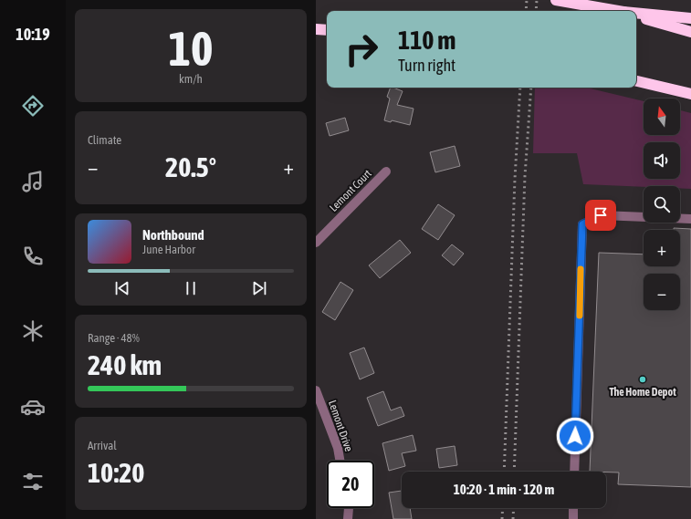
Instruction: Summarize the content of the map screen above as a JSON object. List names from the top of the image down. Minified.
{"streets":{"street":["Lemont Court","Lemont Drive"]},"places":["The Home Depot"],"north":"top","page":{"tabs":"10:19","tile":[["10","km/h"],"Climate",["Range · 48%","240 km"],["Arrival","10:20"]],"turn":["110 m","Turn right"],"map_buttons":["+","−"],"heat":["−","20.5°","+"],"song":["Northbound","June Harbor"],"limit":"20","trip":"10:20 · 1 min · 120 m"}}
